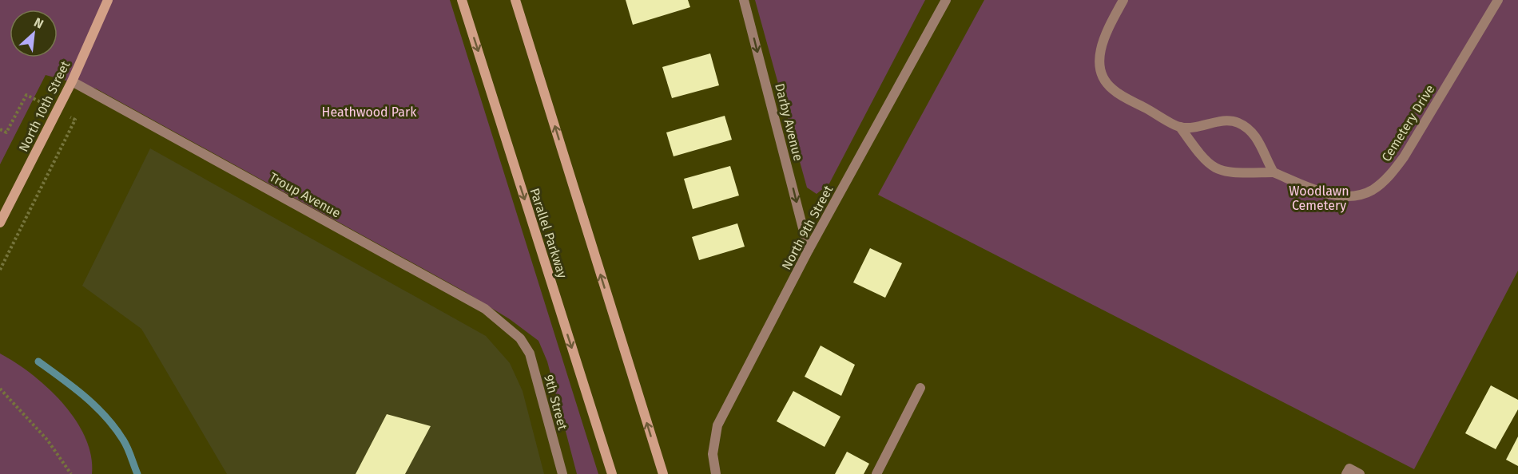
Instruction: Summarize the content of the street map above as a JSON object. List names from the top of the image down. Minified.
{"streets":{"main road":["North 10th Street","Parallel Parkway"],"street":["Darby Avenue","Cemetery Drive","Troup Avenue","North 9th Street","9th Street"]},"crossings":[["North 10th Street","Troup Avenue"],["Darby Avenue","North 9th Street"],["Troup Avenue","9th Street"]],"one_way":["Darby Avenue"],"parks":["Heathwood Park","Woodlawn Cemetery"],"north":"top right"}
